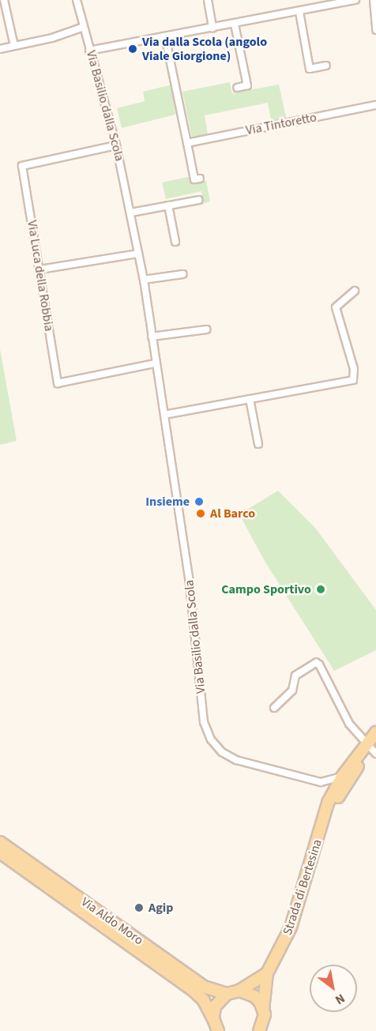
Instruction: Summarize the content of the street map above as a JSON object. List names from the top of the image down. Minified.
{"streets":{"main road":["Strada di Bertesina","Via Aldo Moro"],"street":["Via Basilio dalla Scola","Via Tintoretto","Via Luca della Robbia"]},"crossings":[["Via Basilio dalla Scola","Via Luca della Robbia"],["Via Basilio dalla Scola","Strada di Bertesina"]],"places":["Via dalla Scola (angolo Viale Giorgione)","Insieme","Al Barco","Campo Sportivo","Agip"],"north":"bottom right"}
